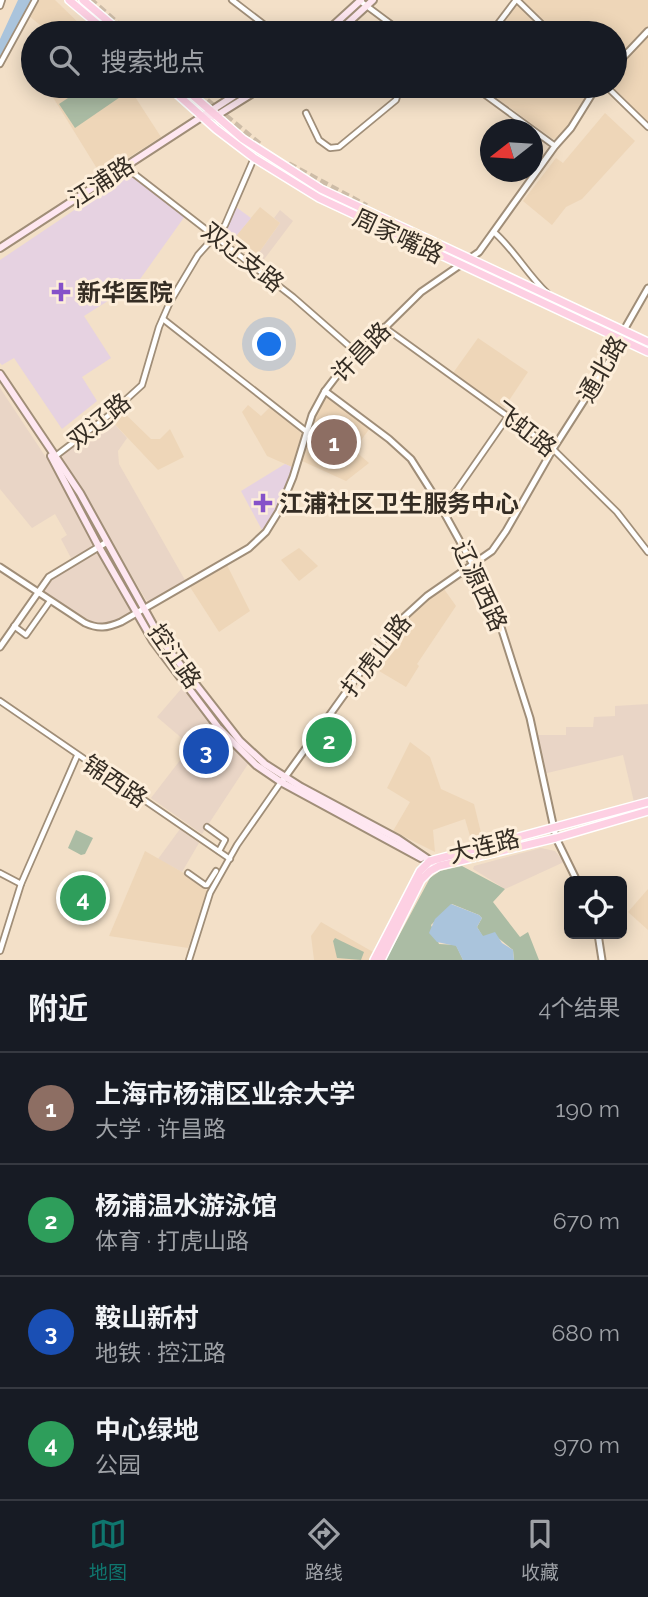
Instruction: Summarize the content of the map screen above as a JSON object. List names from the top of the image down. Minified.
{"streets":{"main road":["江浦路","周家嘴路","控江路","大连路"],"street":["双辽支路","许昌路","通北路","双辽路","飞虹路","辽源西路","打虎山路","锦西路"]},"crossings":[["江浦路","周家嘴路"],["江浦路","双辽支路"],["周家嘴路","许昌路"],["周家嘴路","通北路"],["周家嘴路","双辽路"],["双辽支路","许昌路"],["双辽支路","双辽路"],["许昌路","飞虹路"],["许昌路","辽源西路"],["许昌路","控江路"],["通北路","飞虹路"],["通北路","打虎山路"],["双辽路","控江路"],["飞虹路","打虎山路"],["辽源西路","打虎山路"],["辽源西路","大连路"],["打虎山路","控江路"],["打虎山路","锦西路"],["控江路","大连路"]],"places":{"health":["新华医院","江浦社区卫生服务中心"]},"north":"left","page":{"search":"搜索地点","pins":["1","2","3","4"],"heading":["附近","4个结果"],"list":[{"mark":"1","name":"上海市杨浦区业余大学","note":"大学 · 许昌路","value":"190 m"},{"mark":"2","name":"杨浦温水游泳馆","note":"体育 · 打虎山路","value":"670 m"},{"mark":"3","name":"鞍山新村","note":"地铁 · 控江路","value":"680 m"},{"mark":"4","name":"中心绿地","note":"公园","value":"970 m"}],"nav":["地图","路线","收藏"]}}
